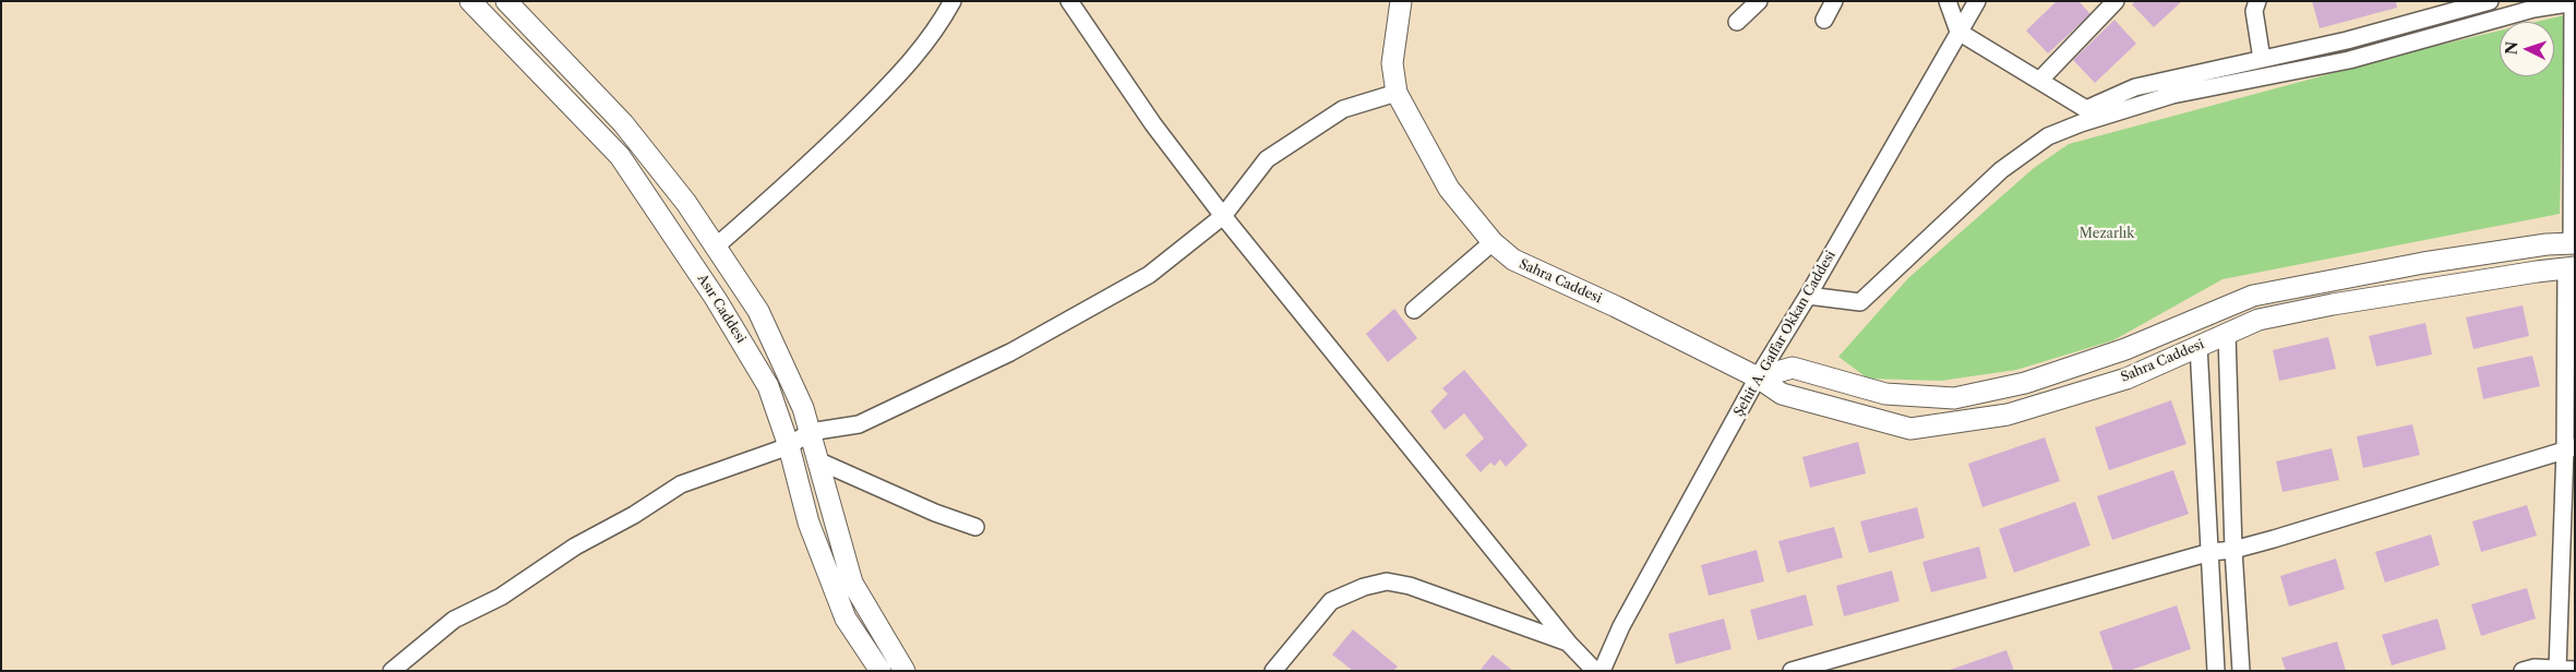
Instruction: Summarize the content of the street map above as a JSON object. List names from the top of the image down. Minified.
{"streets":{"street":["Sahra Caddesi","Asır Caddesi","Şehit A. Gaffar Okkan Caddesi"]},"crossings":[["Sahra Caddesi","Şehit A. Gaffar Okkan Caddesi"]],"parks":["Mezarlık"],"north":"left"}
